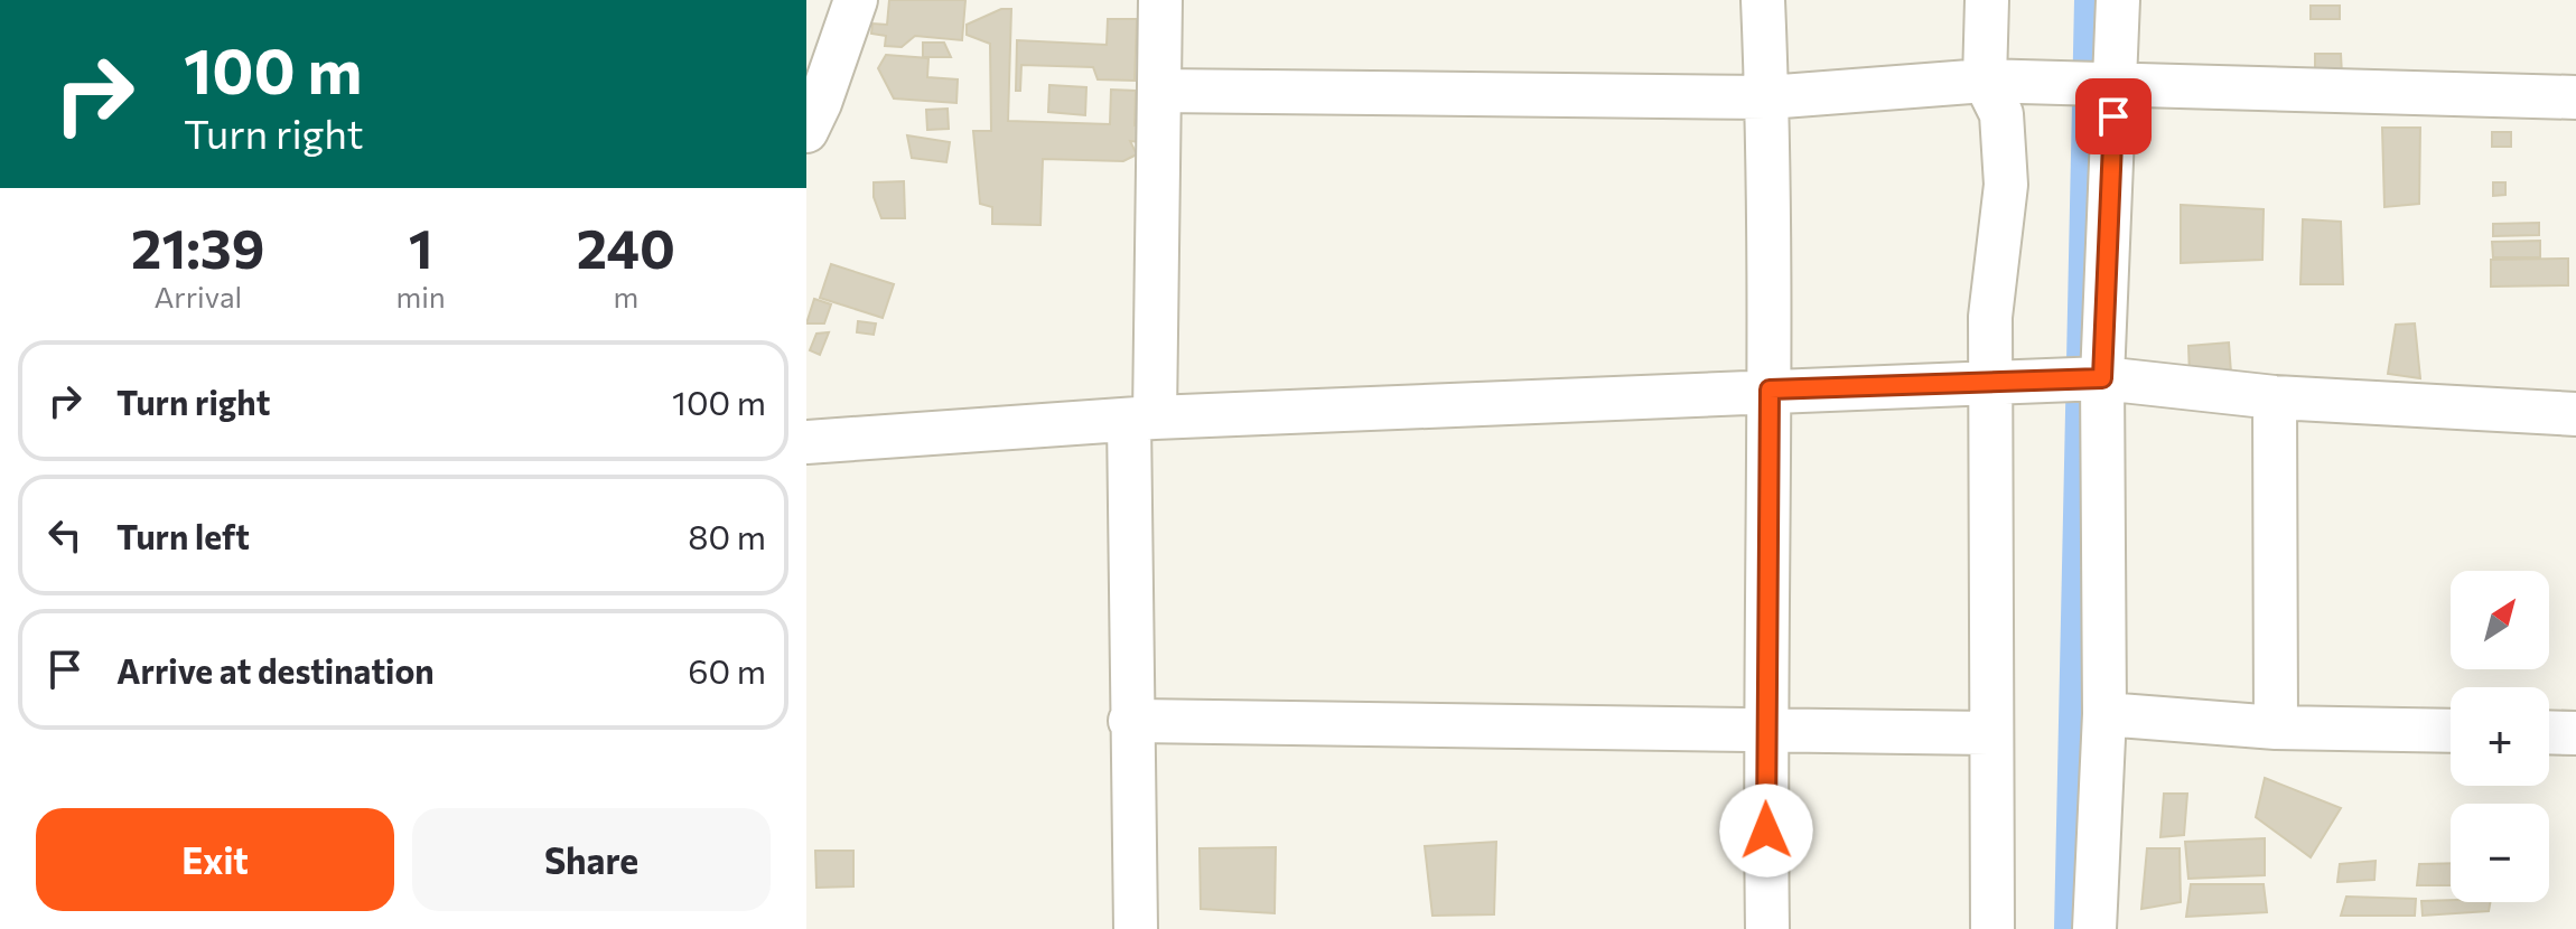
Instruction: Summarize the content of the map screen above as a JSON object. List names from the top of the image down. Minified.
{"north":"top right","page":{"turn":["100 m","Turn right"],"eta":["21:39","Arrival","1","min","240","m"],"list":[{"name":"Turn right","value":"100 m"},{"name":"Turn left","value":"80 m"},{"name":"Arrive at destination","value":"60 m"}],"map_buttons":["+","−"],"buttons":["Exit","Share"]}}
